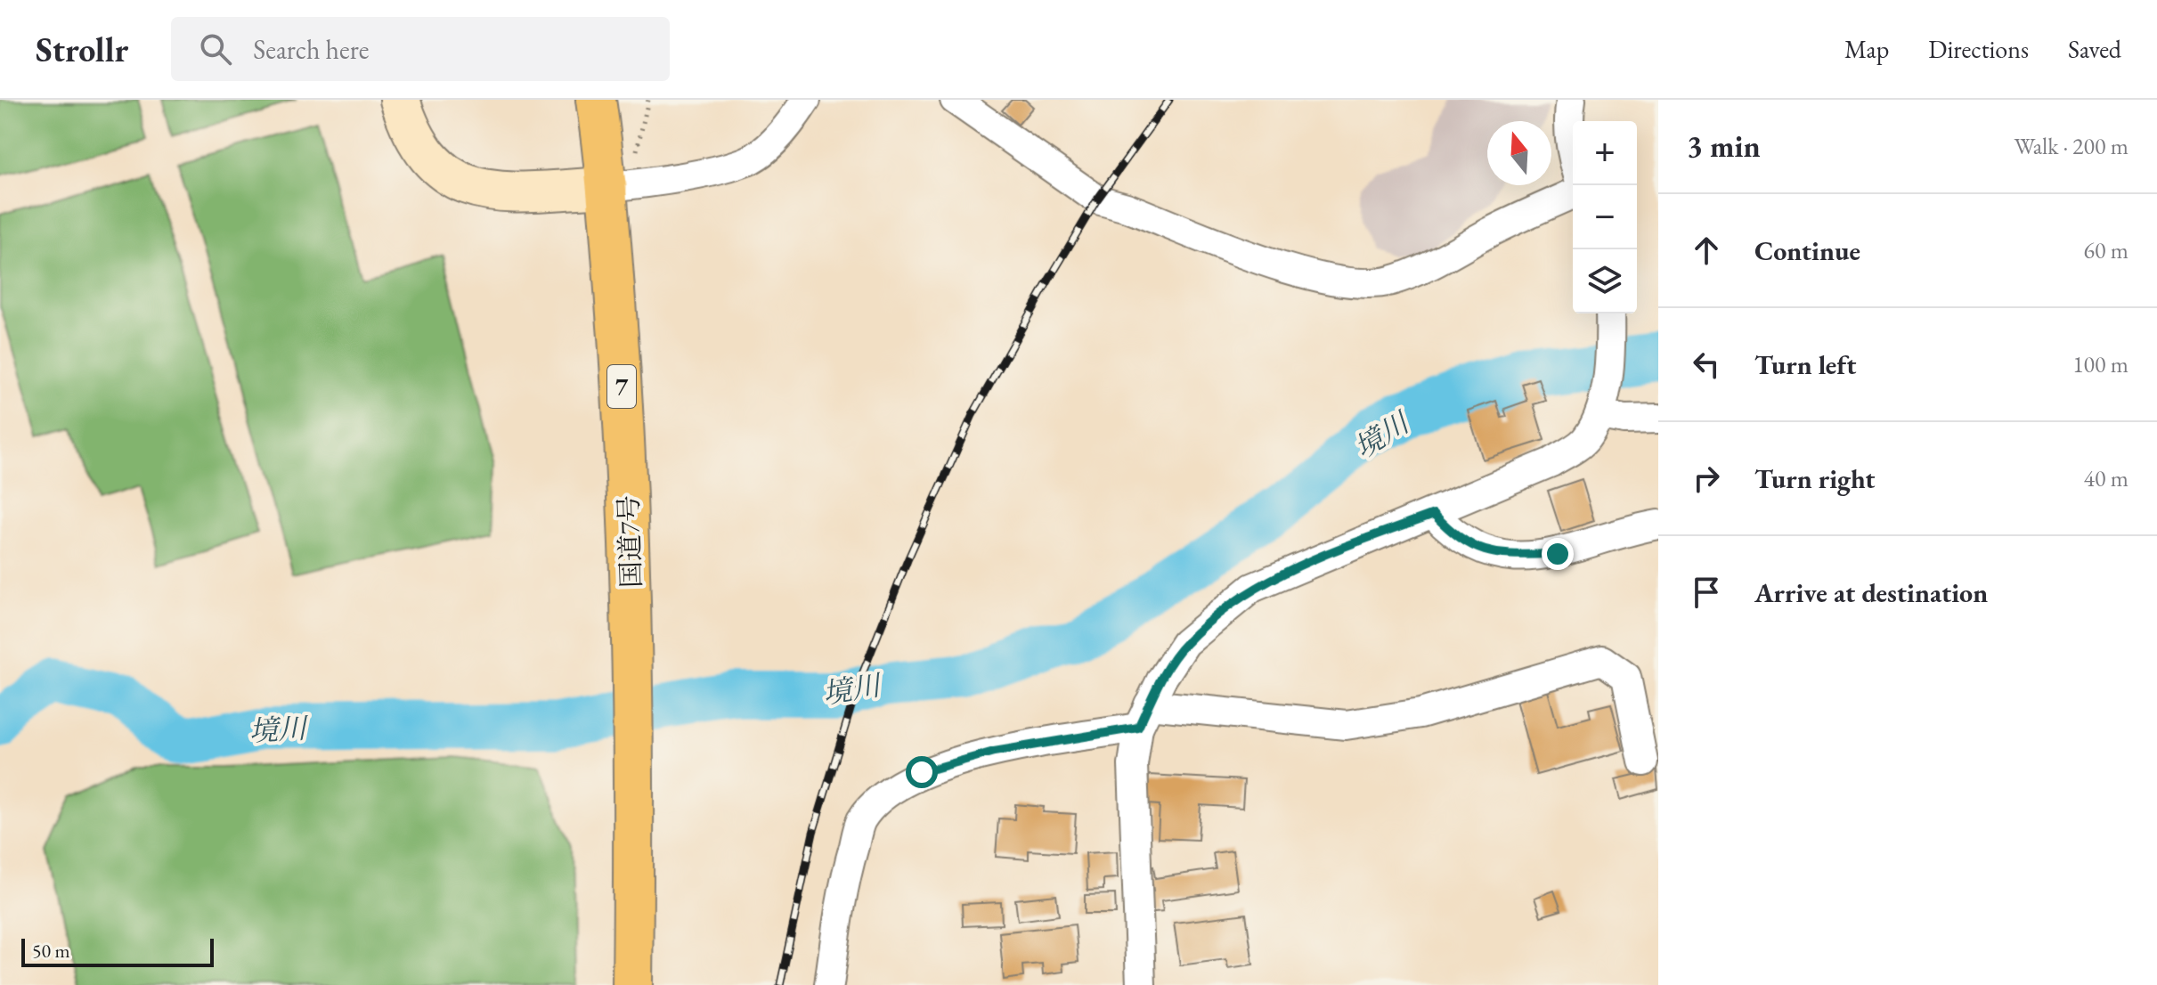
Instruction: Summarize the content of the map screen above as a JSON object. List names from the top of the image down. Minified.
{"streets":{"highway":["7","国道7号"]},"water":["境川"],"scale_bar":"50 m","north":"top","page":{"header":"Strollr","search":"Search here","nav":["Map","Directions","Saved"],"heading":["3 min","Walk · 200 m"],"map_buttons":["+","−"],"list":[["Continue","60 m"],["Turn left","100 m"],["Turn right","40 m"],"Arrive at destination"],"scale":"50 m"}}
